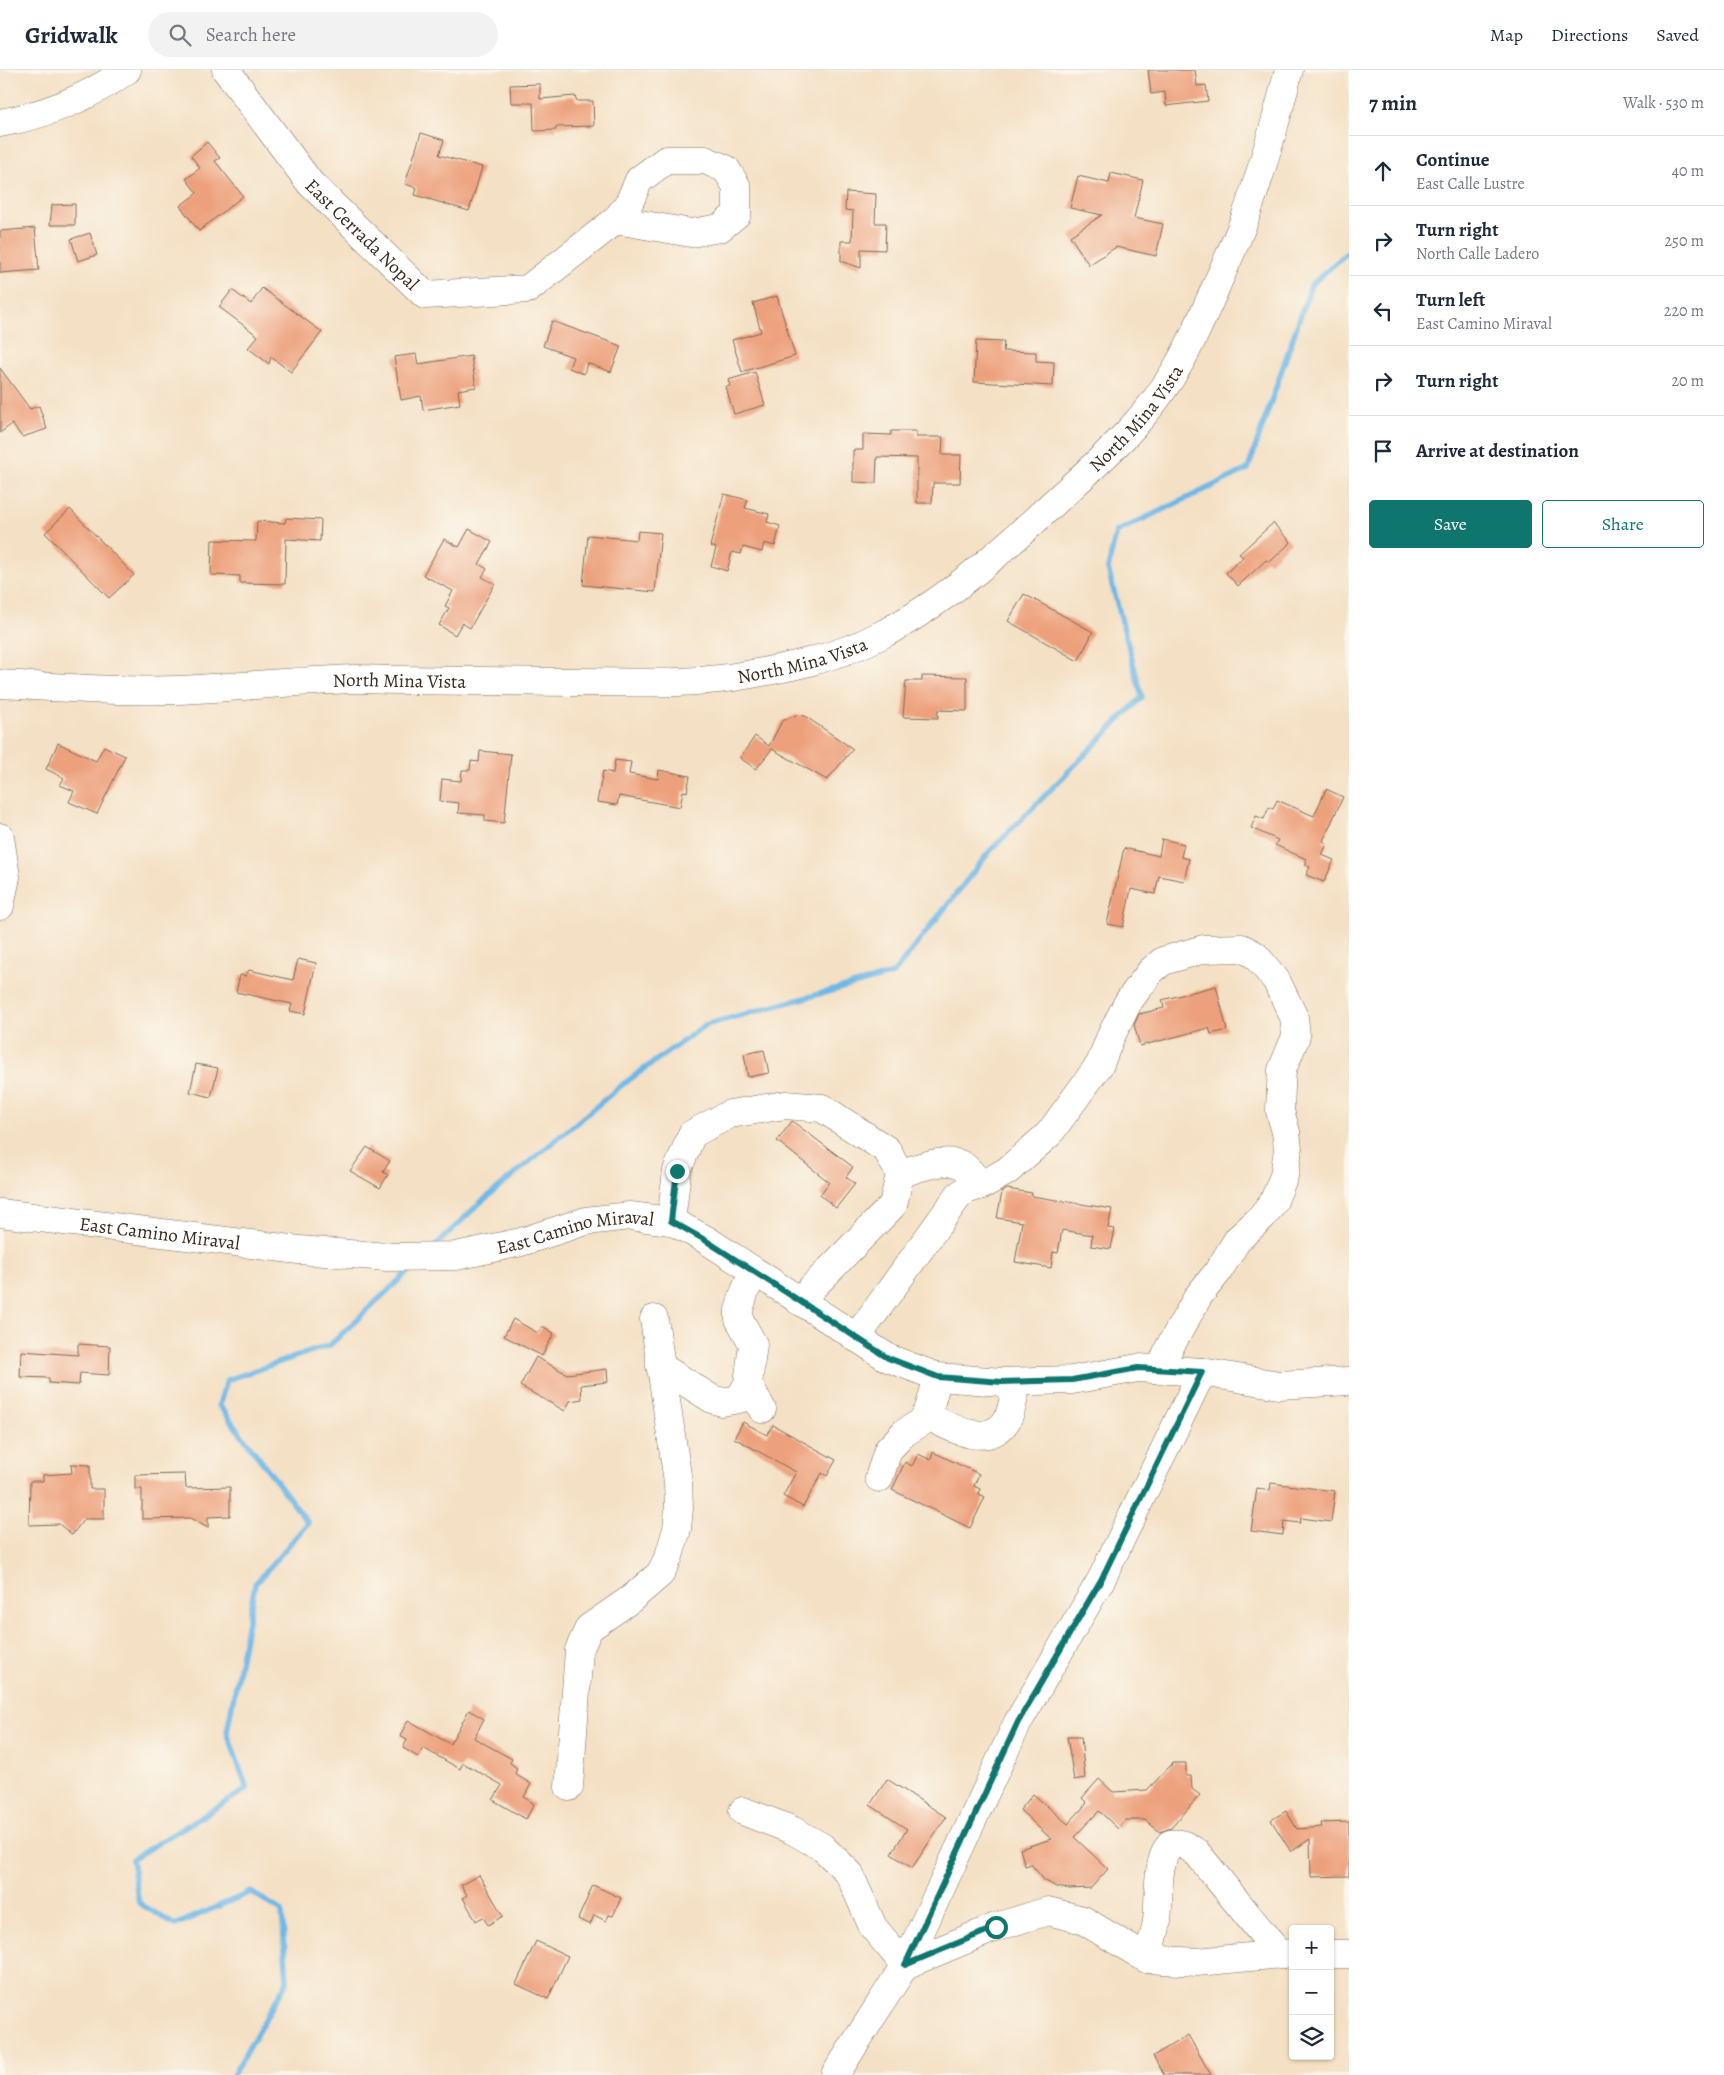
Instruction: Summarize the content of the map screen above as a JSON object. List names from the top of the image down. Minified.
{"streets":{"street":["East Cerrada Nopal","North Mina Vista","East Camino Miraval"]},"page":{"header":"Gridwalk","search":"Search here","nav":["Map","Directions","Saved"],"heading":["7 min","Walk · 530 m"],"list":[["Continue","East Calle Lustre","40 m"],["Turn right","North Calle Ladero","250 m"],["Turn left","East Camino Miraval","220 m"],["Turn right","20 m"],"Arrive at destination"],"buttons":["Save","Share"],"map_buttons":["+","−"]}}
